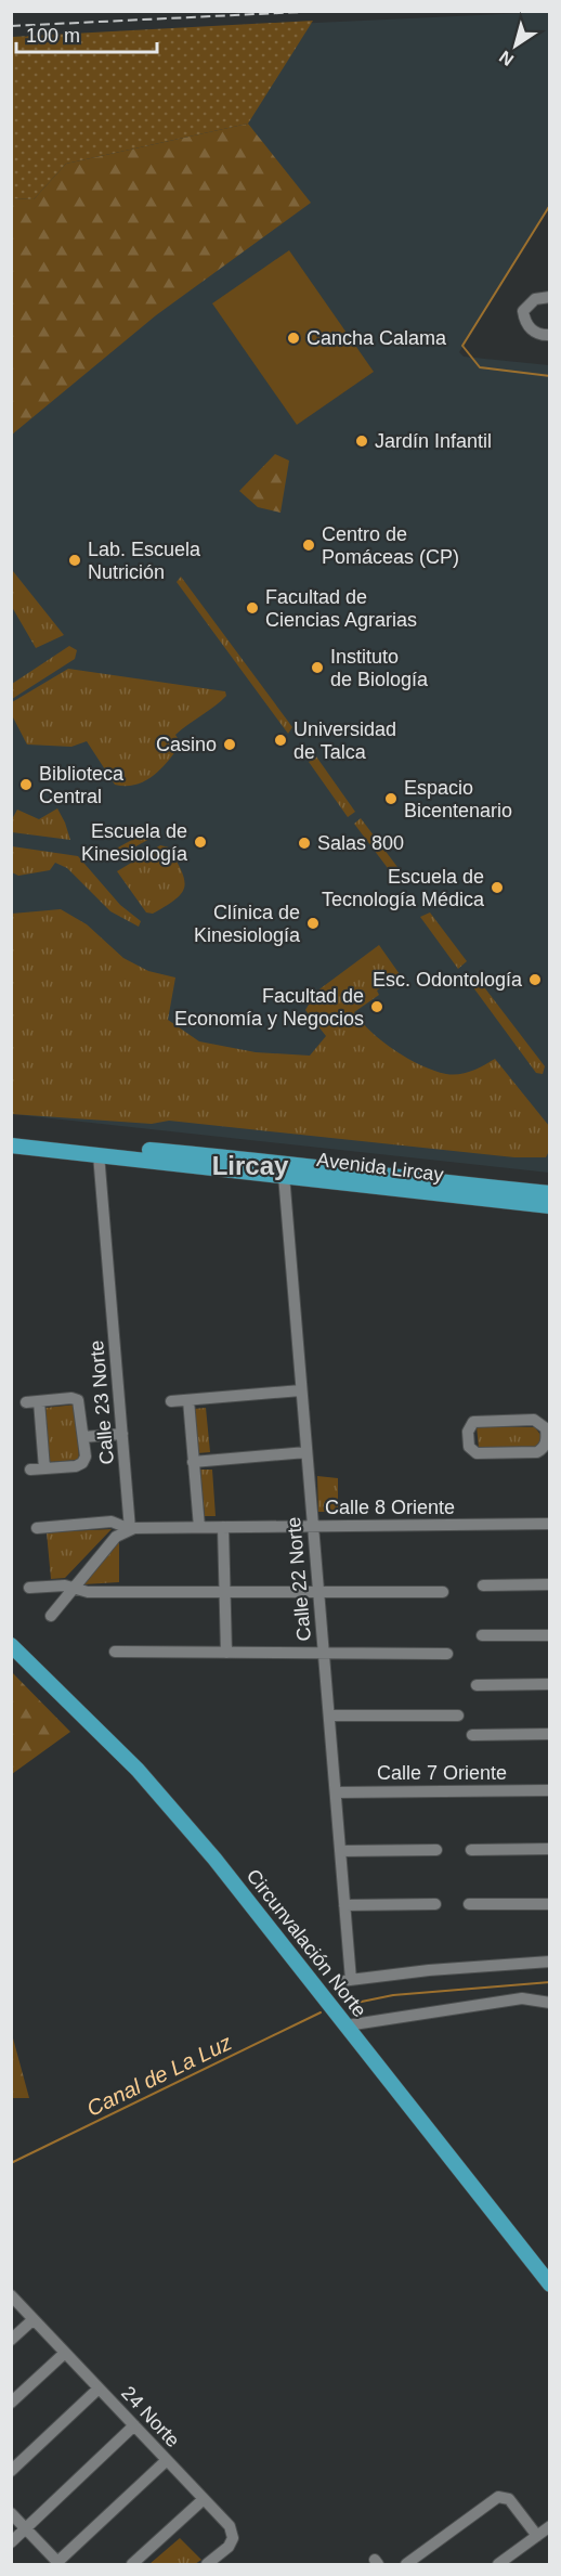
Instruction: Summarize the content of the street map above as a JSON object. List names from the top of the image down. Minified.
{"streets":{"main road":["Avenida Lircay","Circunvalación Norte"],"street":["Calle 23 Norte","Calle 8 Oriente","Calle 22 Norte","Calle 7 Oriente","24 Norte"]},"crossings":[["Avenida Lircay","Calle 23 Norte"],["Avenida Lircay","Calle 22 Norte"],["Calle 23 Norte","Calle 8 Oriente"],["Calle 8 Oriente","Calle 22 Norte"],["Calle 22 Norte","Calle 7 Oriente"]],"districts":["Lircay"],"water":["Canal de La Luz"],"places":["Cancha Calama","Jardín Infantil","Centro de Pomáceas (CP)","Lab. Escuela Nutrición","Facultad de Ciencias Agrarias","Instituto de Biología","Universidad de Talca","Casino","Biblioteca Central","Espacio Bicentenario","Escuela de Kinesiología","Salas 800","Escuela de Tecnología Médica","Clínica de Kinesiología","Esc. Odontología","Facultad de Economía y Negocios"],"scale_bar":"100 m","north":"bottom left"}
